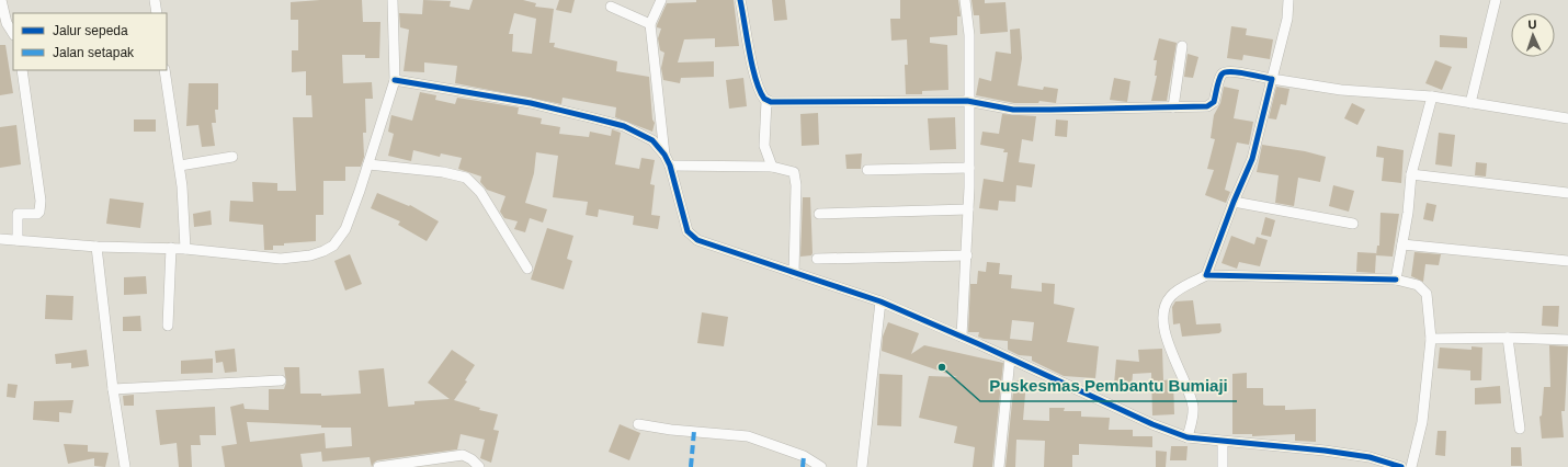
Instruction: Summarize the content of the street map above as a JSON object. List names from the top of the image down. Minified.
{"places":["Puskesmas Pembantu Bumiaji"],"legend":["Jalur sepeda","Jalan setapak"],"north":"top"}
